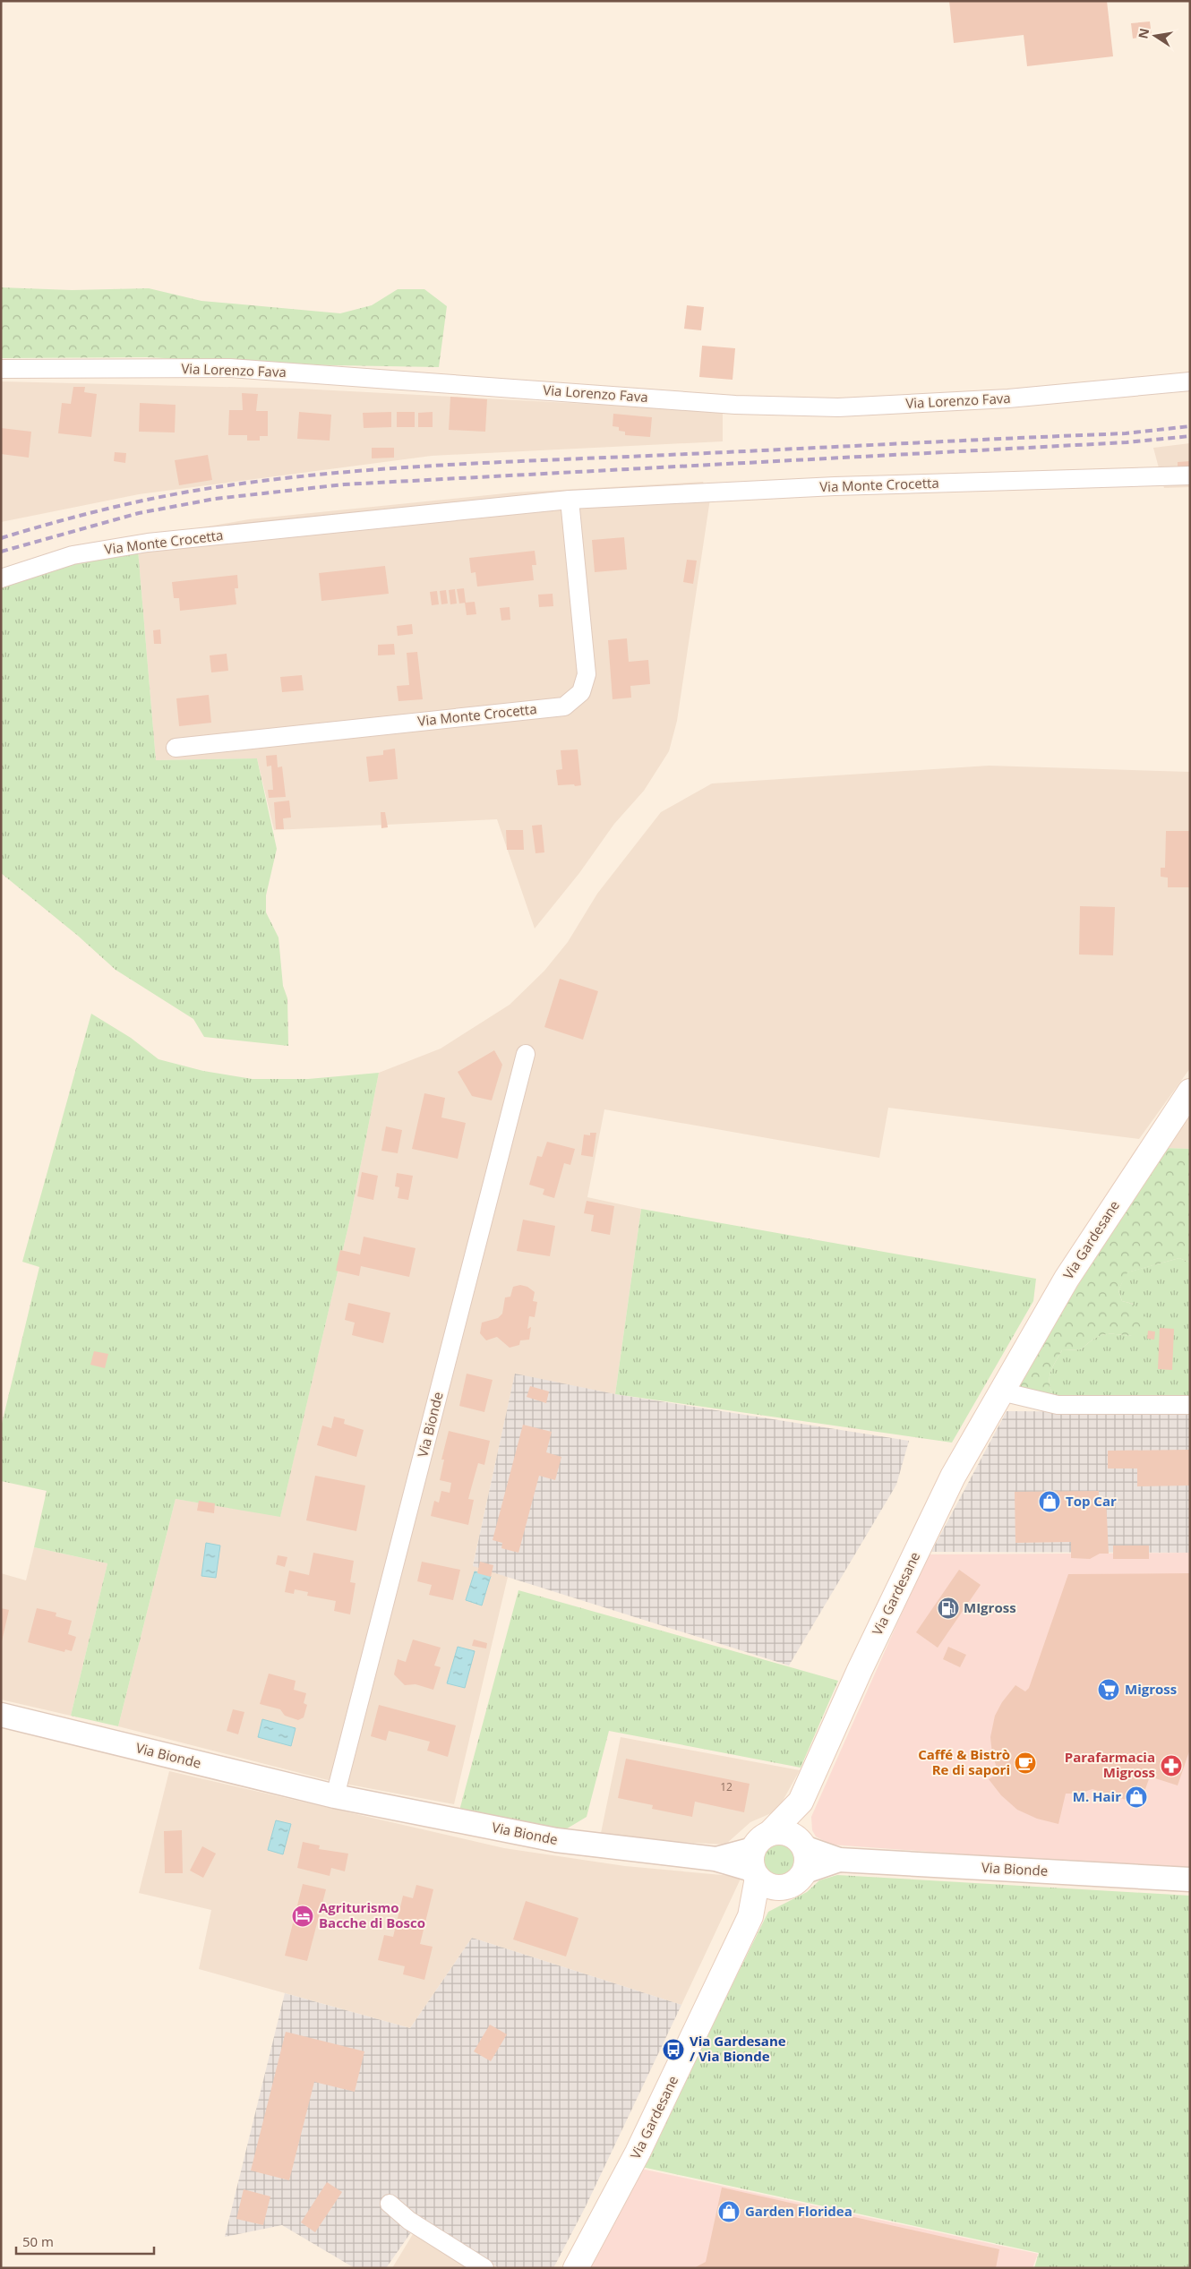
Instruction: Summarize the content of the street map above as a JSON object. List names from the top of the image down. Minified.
{"streets":{"main road":["Via Gardesane"],"street":["Via Lorenzo Fava","Via Monte Crocetta","Via Bionde"]},"crossings":[["Via Gardesane","Via Bionde"]],"places":{"shop":["Top Car","M. Hair","Garden Floridea"],"fuel station":["MIgross"],"supermarket":["Migross"],"cafe":["Caffé & Bistrò Re di sapori"],"pharmacy":["Parafarmacia Migross"],"hotel":["Agriturismo Bacche di Bosco"],"bus stop":["Via Gardesane / Via Bionde"]},"house_numbers":["12"],"scale_bar":"50 m","north":"left"}
